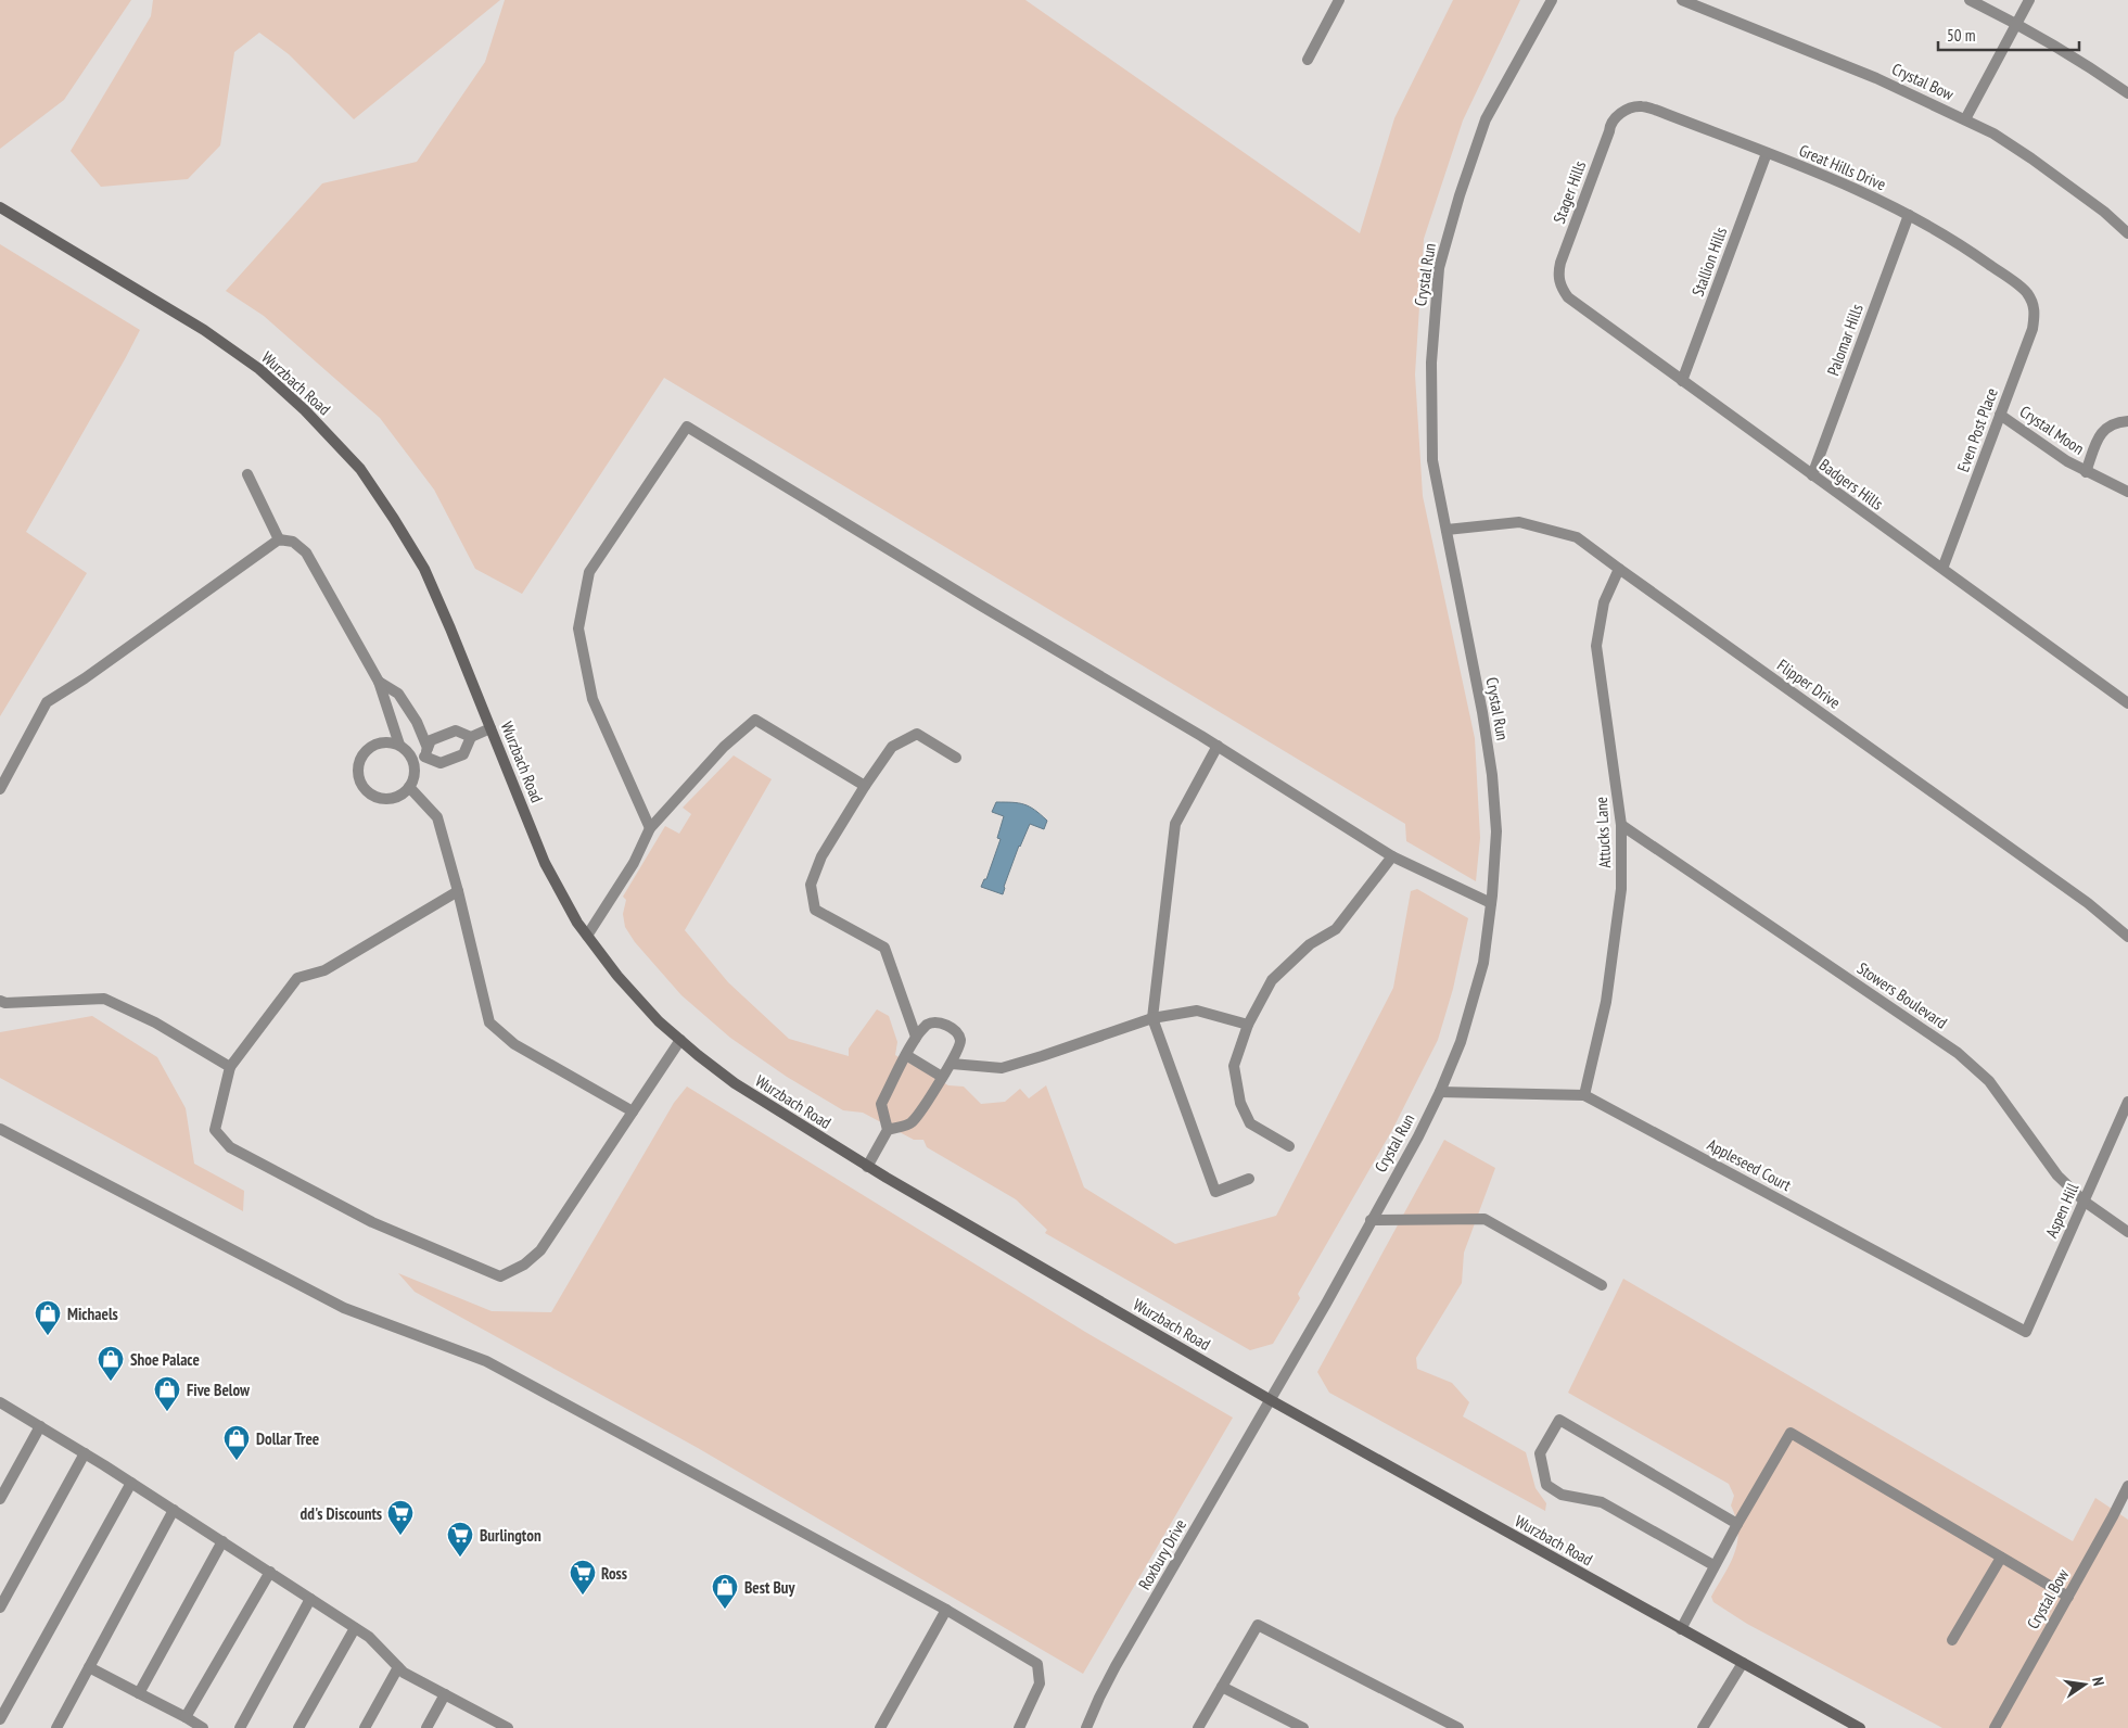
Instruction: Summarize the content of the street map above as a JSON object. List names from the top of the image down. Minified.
{"streets":{"main road":["Wurzbach Road"],"street":["Crystal Bow","Great Hills Drive","Stager Hills","Stallion Hills","Crystal Run","Palomar Hills","Even Post Place","Crystal Moon","Badgers Hills","Flipper Drive","Attucks Lane","Stowers Boulevard","Appleseed Court","Aspen Hill","Roxbury Drive"]},"crossings":[["Great Hills Drive","Stager Hills"],["Great Hills Drive","Stallion Hills"],["Great Hills Drive","Palomar Hills"],["Great Hills Drive","Even Post Place"],["Stager Hills","Badgers Hills"],["Stallion Hills","Badgers Hills"],["Crystal Run","Wurzbach Road"],["Crystal Run","Flipper Drive"],["Crystal Run","Appleseed Court"],["Crystal Run","Roxbury Drive"],["Palomar Hills","Badgers Hills"],["Wurzbach Road","Roxbury Drive"],["Even Post Place","Crystal Moon"],["Even Post Place","Badgers Hills"],["Flipper Drive","Attucks Lane"],["Attucks Lane","Stowers Boulevard"],["Attucks Lane","Appleseed Court"],["Stowers Boulevard","Aspen Hill"],["Appleseed Court","Aspen Hill"]],"places":{"shop":["Michaels","Shoe Palace","Five Below","Dollar Tree","Best Buy"],"supermarket":["dd's Discounts","Burlington","Ross"]},"scale_bar":"50 m","north":"right"}
